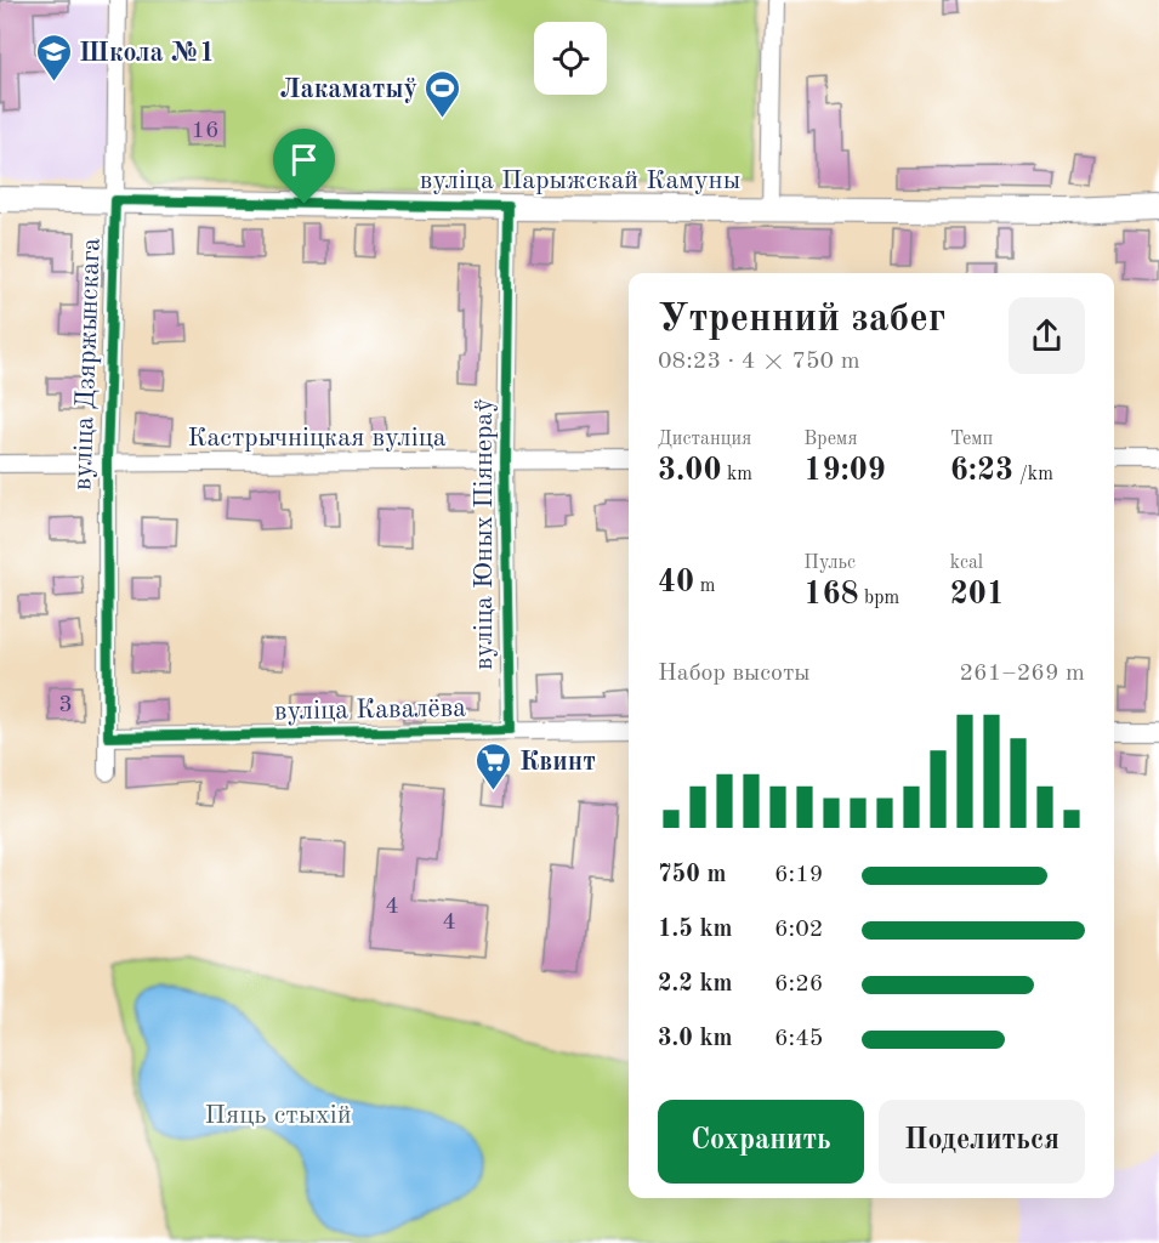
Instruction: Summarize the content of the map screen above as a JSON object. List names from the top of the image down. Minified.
{"streets":{"street":["вуліца Парыжскай Камуны","вуліца Дзяржынскага","Кастрычніцкая вуліца","вуліца Юных Піянераў","вуліца Кавалёва"]},"crossings":[["вуліца Парыжскай Камуны","вуліца Дзяржынскага"],["вуліца Парыжскай Камуны","вуліца Юных Піянераў"],["вуліца Дзяржынскага","Кастрычніцкая вуліца"],["вуліца Дзяржынскага","вуліца Кавалёва"],["Кастрычніцкая вуліца","вуліца Юных Піянераў"],["вуліца Юных Піянераў","вуліца Кавалёва"]],"parks":["Пяць стыхій"],"places":{"school or university":["Школа №1"],"sports":["Лакаматыў"],"supermarket":["Квинт"]},"house_numbers":["16","3","4","4"],"page":{"heading":["Утренний забег","08:23 · 4 × 750 m"],"stats":[["Дистанция","3.00 km"],["Время","19:09"],["Темп","6:23 /km"],["40 m"],["Пульс","168 bpm"],["kcal","201"]],"chart":["Набор высоты","261–269 m"],"list":[{"name":"750 m","note":"6:19"},{"name":"1.5 km","note":"6:02"},{"name":"2.2 km","note":"6:26"},{"name":"3.0 km","note":"6:45"}],"buttons":["Сохранить","Поделиться"]}}
